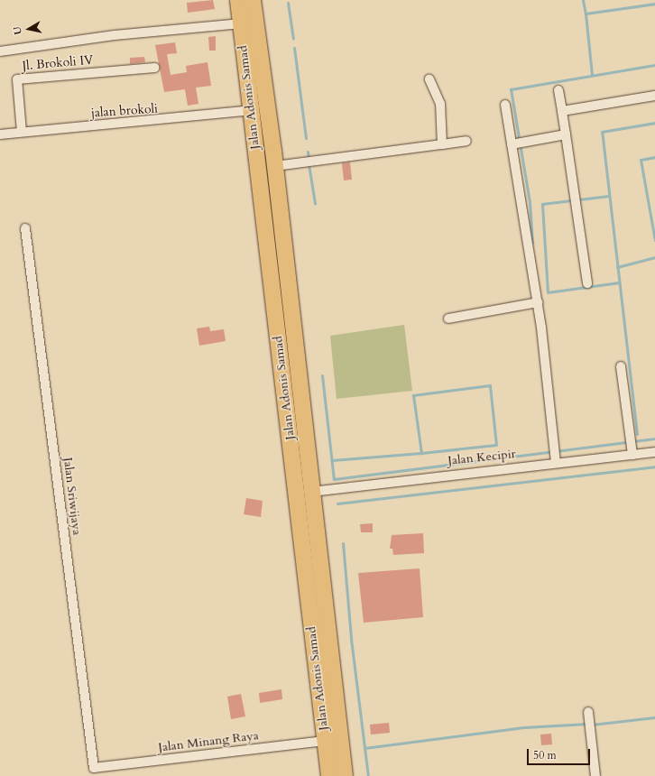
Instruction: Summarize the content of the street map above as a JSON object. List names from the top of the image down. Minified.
{"streets":{"highway":["Jalan Adonis Samad"],"street":["Jl. Brokoli IV","jalan brokoli","Jalan Kecipir","Jalan Sriwijaya","Jalan Minang Raya"]},"crossings":[["Jl. Brokoli IV","jalan brokoli"],["Jalan Adonis Samad","jalan brokoli"],["Jalan Adonis Samad","Jalan Minang Raya"],["Jalan Sriwijaya","Jalan Minang Raya"]],"scale_bar":"50 m","north":"left"}
